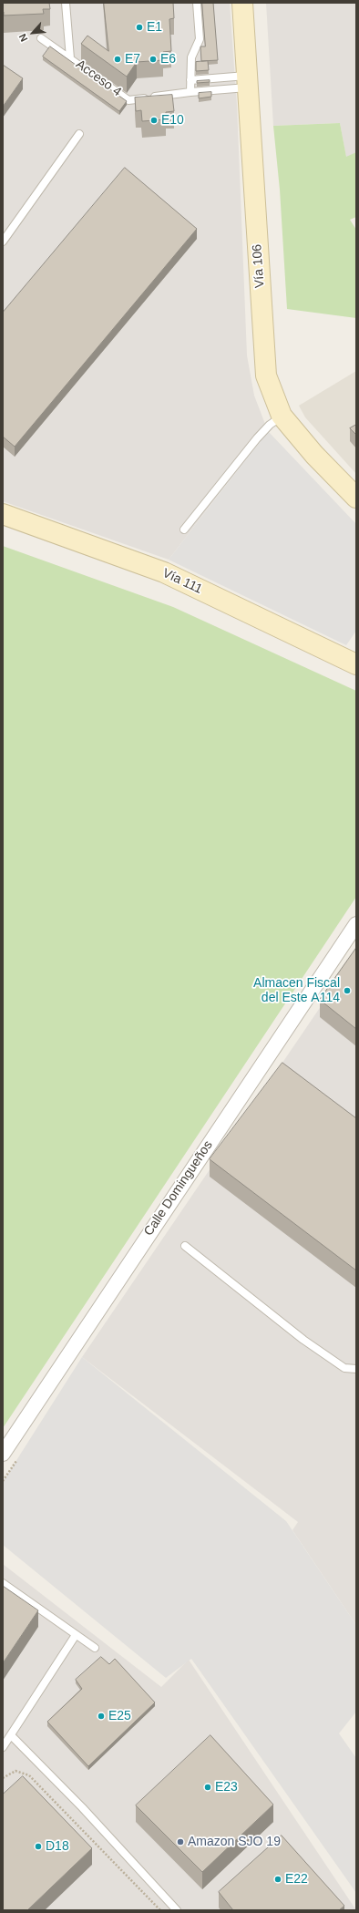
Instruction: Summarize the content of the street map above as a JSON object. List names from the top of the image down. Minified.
{"streets":{"main road":["Vía 106","Vía 111"],"street":["Calle Domingueños"],"lane":["Acceso 4"]},"crossings":[["Acceso 4","Vía 106"]],"places":["E1","E7","E6","E10","Almacen Fiscal del Este A114","E25","E23","Amazon SJO 19","D18","E22"],"north":"bottom left"}
